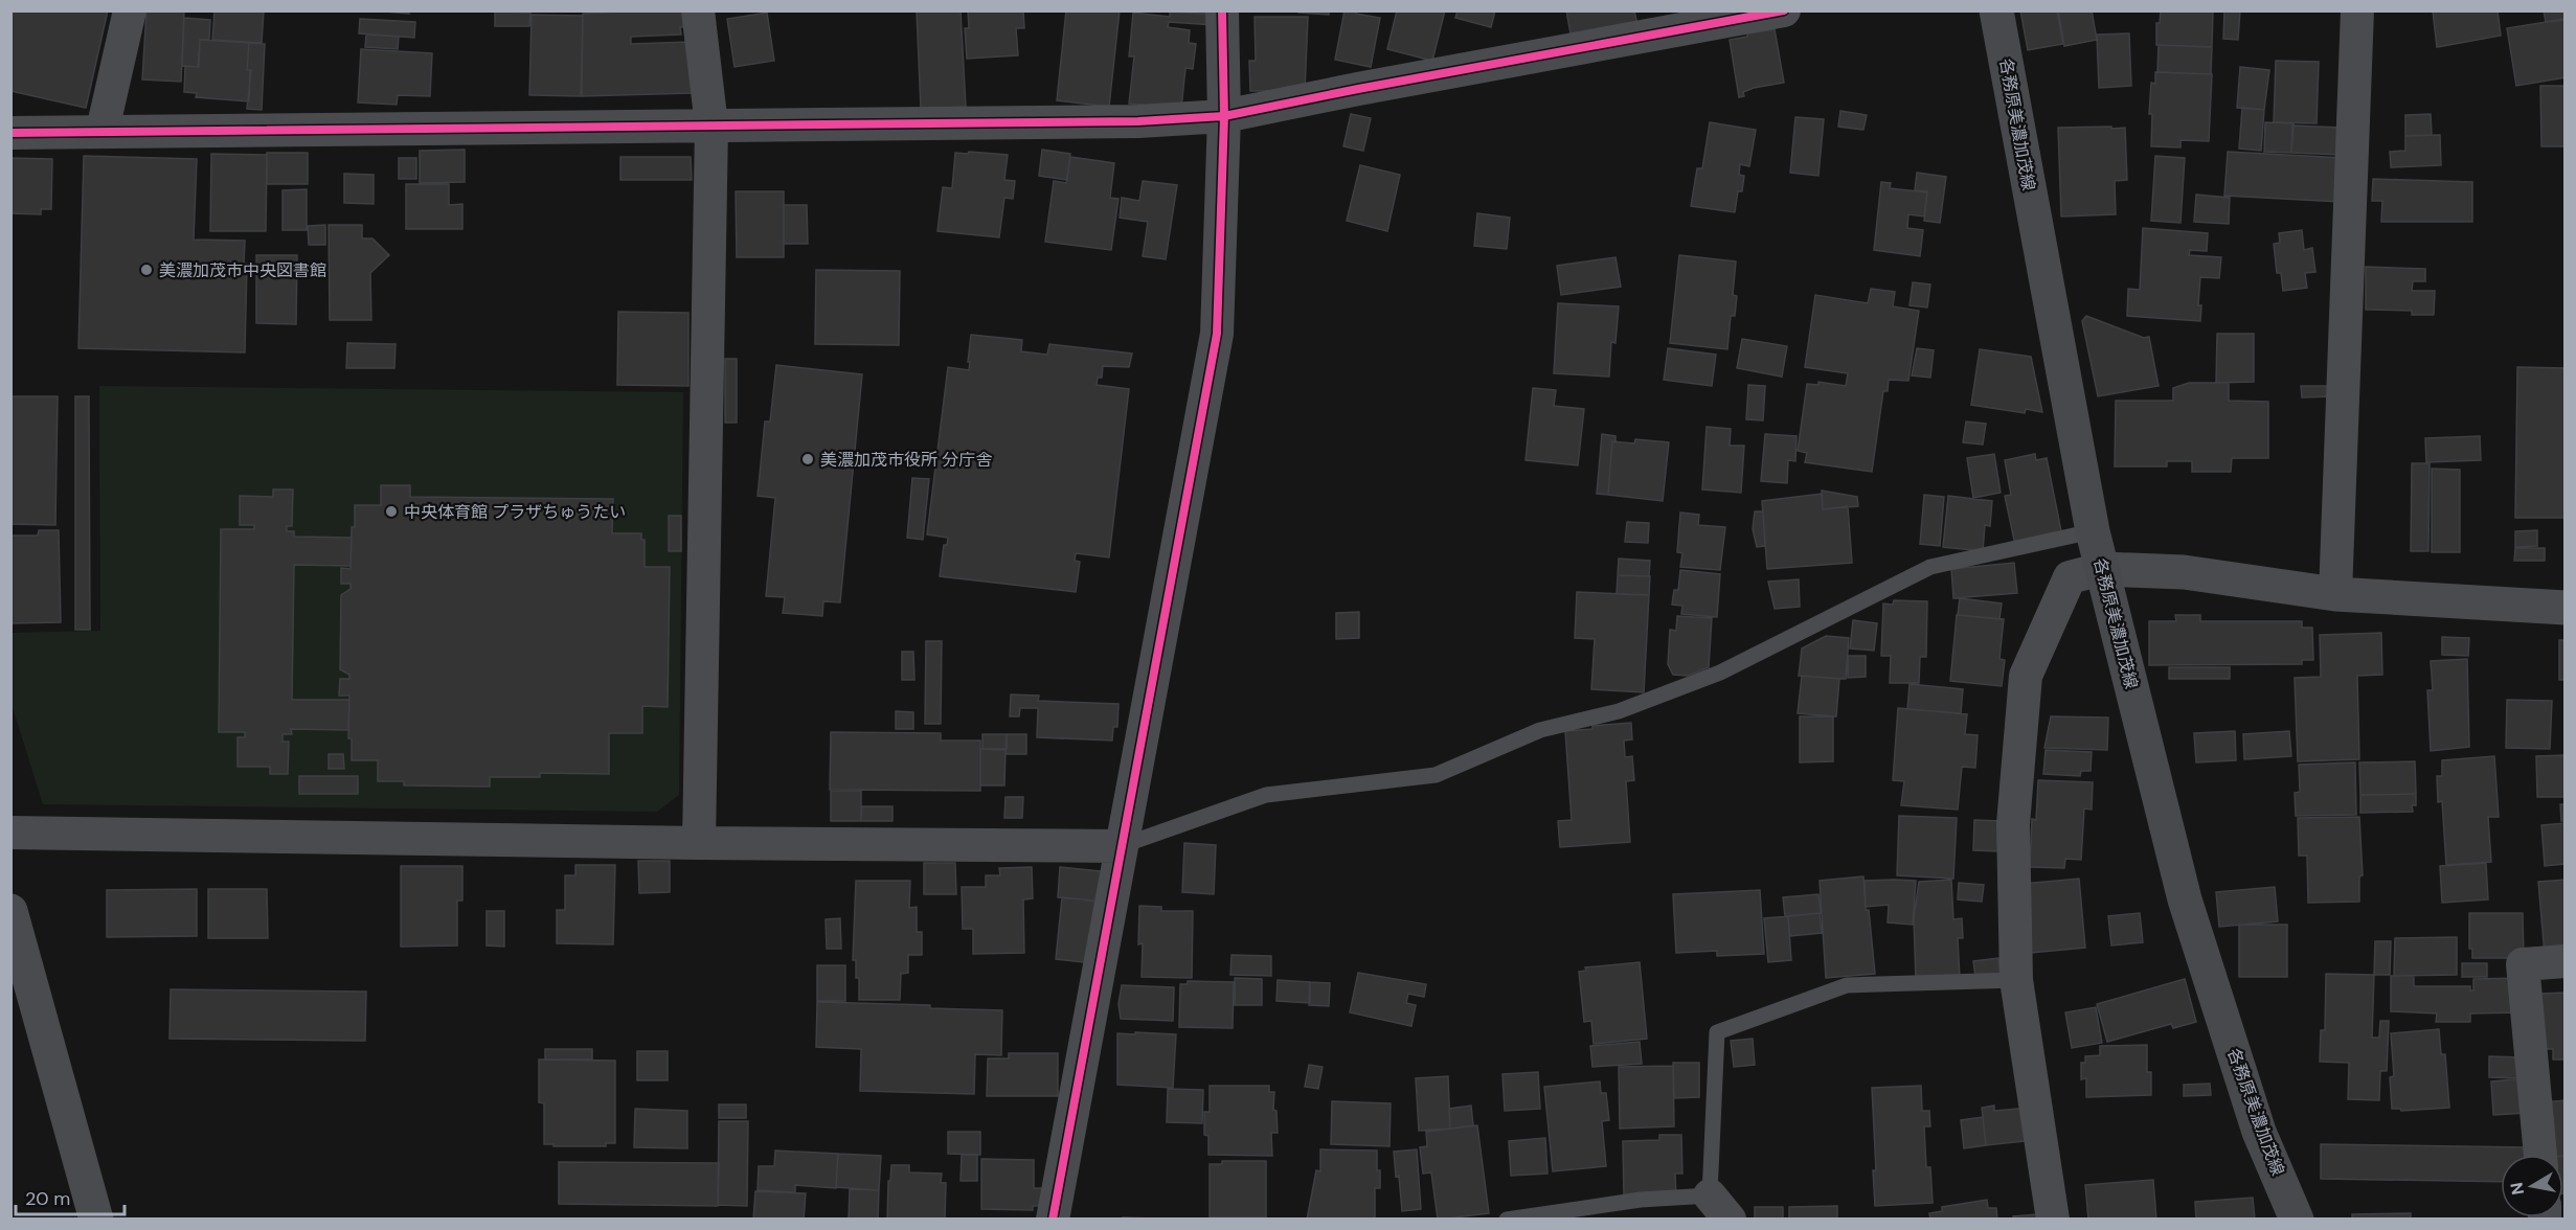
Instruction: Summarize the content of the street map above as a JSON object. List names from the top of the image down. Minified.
{"streets":{"main road":["各務原美濃加茂線"]},"places":["美濃加茂市中央図書館","美濃加茂市役所 分庁舎","中央体育館 プラザちゅうたい"],"scale_bar":"20 m","north":"left"}
